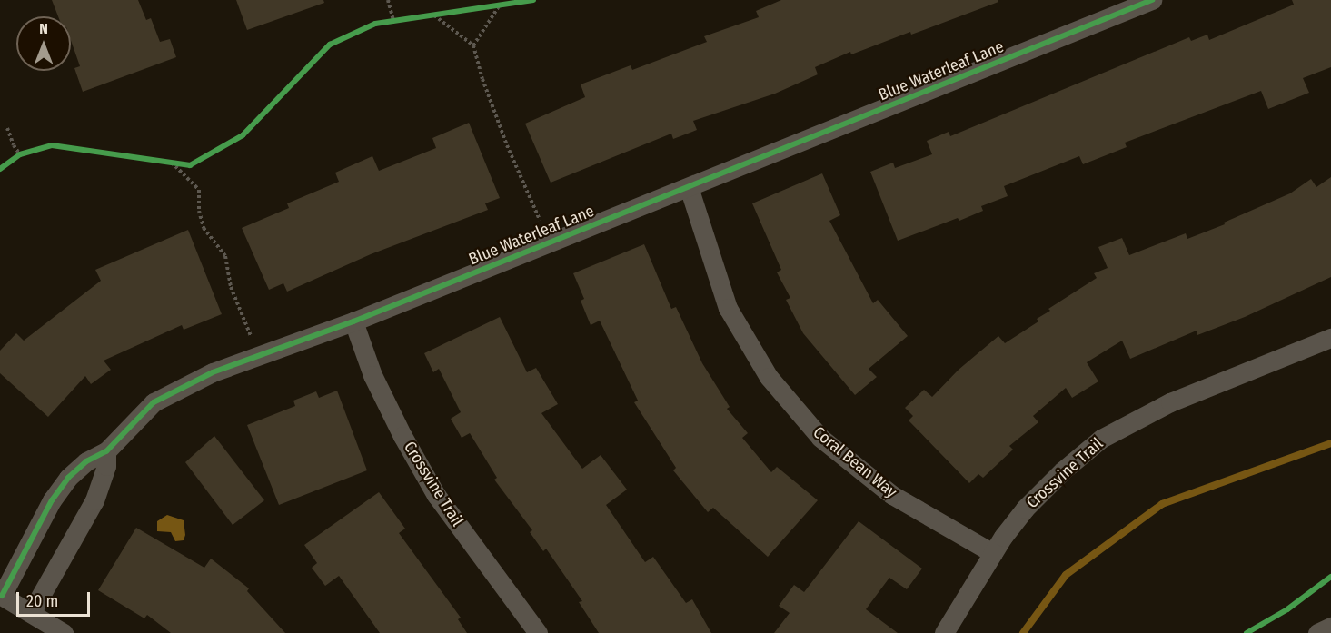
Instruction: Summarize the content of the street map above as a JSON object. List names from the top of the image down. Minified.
{"streets":{"street":["Blue Waterleaf Lane","Coral Bean Way","Crossvine Trail"]},"crossings":[["Blue Waterleaf Lane","Coral Bean Way"],["Blue Waterleaf Lane","Crossvine Trail"],["Coral Bean Way","Crossvine Trail"]],"scale_bar":"20 m","north":"top"}
